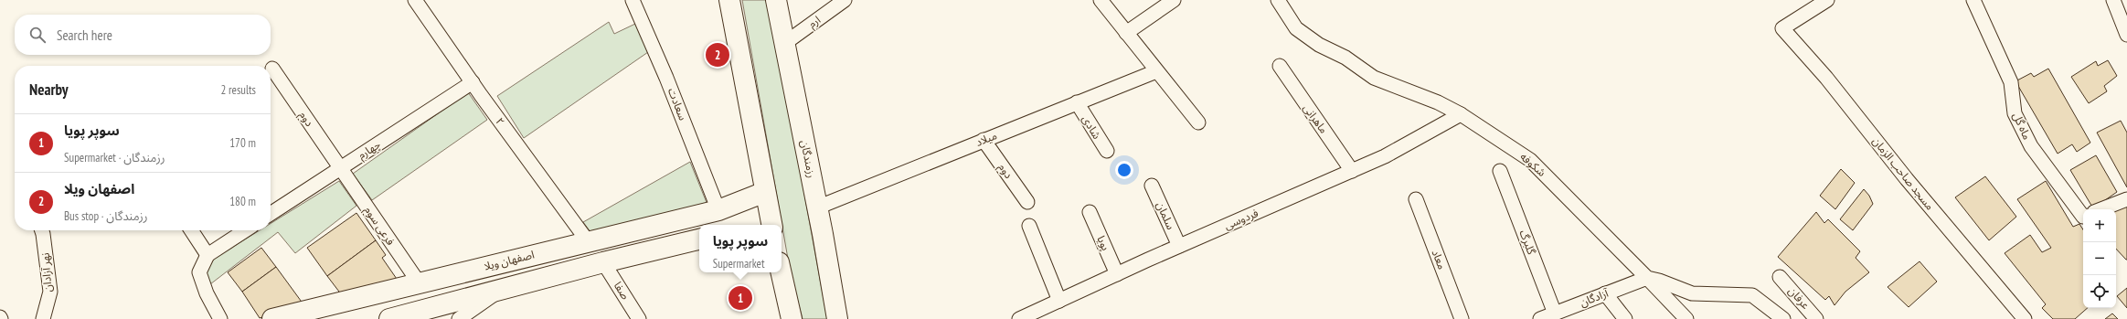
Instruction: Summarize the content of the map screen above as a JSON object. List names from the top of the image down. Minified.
{"streets":{"street":["ارم","سعادت","دوم","ماهرانی","۲","ماه گل","شادی","میلاد","چهارم","رزمندگان","شکوفه","مسجد صاحب الزمان","سلمان","فردوسی","فرعی سوم","گلبرگ","پویا","معاد","اصفهان ویلا","نهر آزادان","صفا","آزادگان","عرفان"]},"crossings":[["ارم","رزمندگان"],["سعادت","اصفهان ویلا"],["دوم","میلاد"],["دوم","چهارم"],["دوم","فرعی سوم"],["ماهرانی","فردوسی"],["۲","چهارم"],["۲","اصفهان ویلا"],["شادی","میلاد"],["میلاد","رزمندگان"],["چهارم","فرعی سوم"],["شکوفه","فردوسی"],["شکوفه","آزادگان"],["سلمان","فردوسی"],["فردوسی","پویا"],["فرعی سوم","اصفهان ویلا"],["گلبرگ","آزادگان"]],"page":{"search":"Search here","pins":["2","1"],"heading":["Nearby","2 results"],"list":[{"mark":"1","name":"سوپر پویا","note":"Supermarket · رزمندگان","value":"170 m"},{"mark":"2","name":"اصفهان ویلا","note":"Bus stop · رزمندگان","value":"180 m"}],"map_buttons":["+","−"],"popup":["سوپر پویا","Supermarket"]}}
